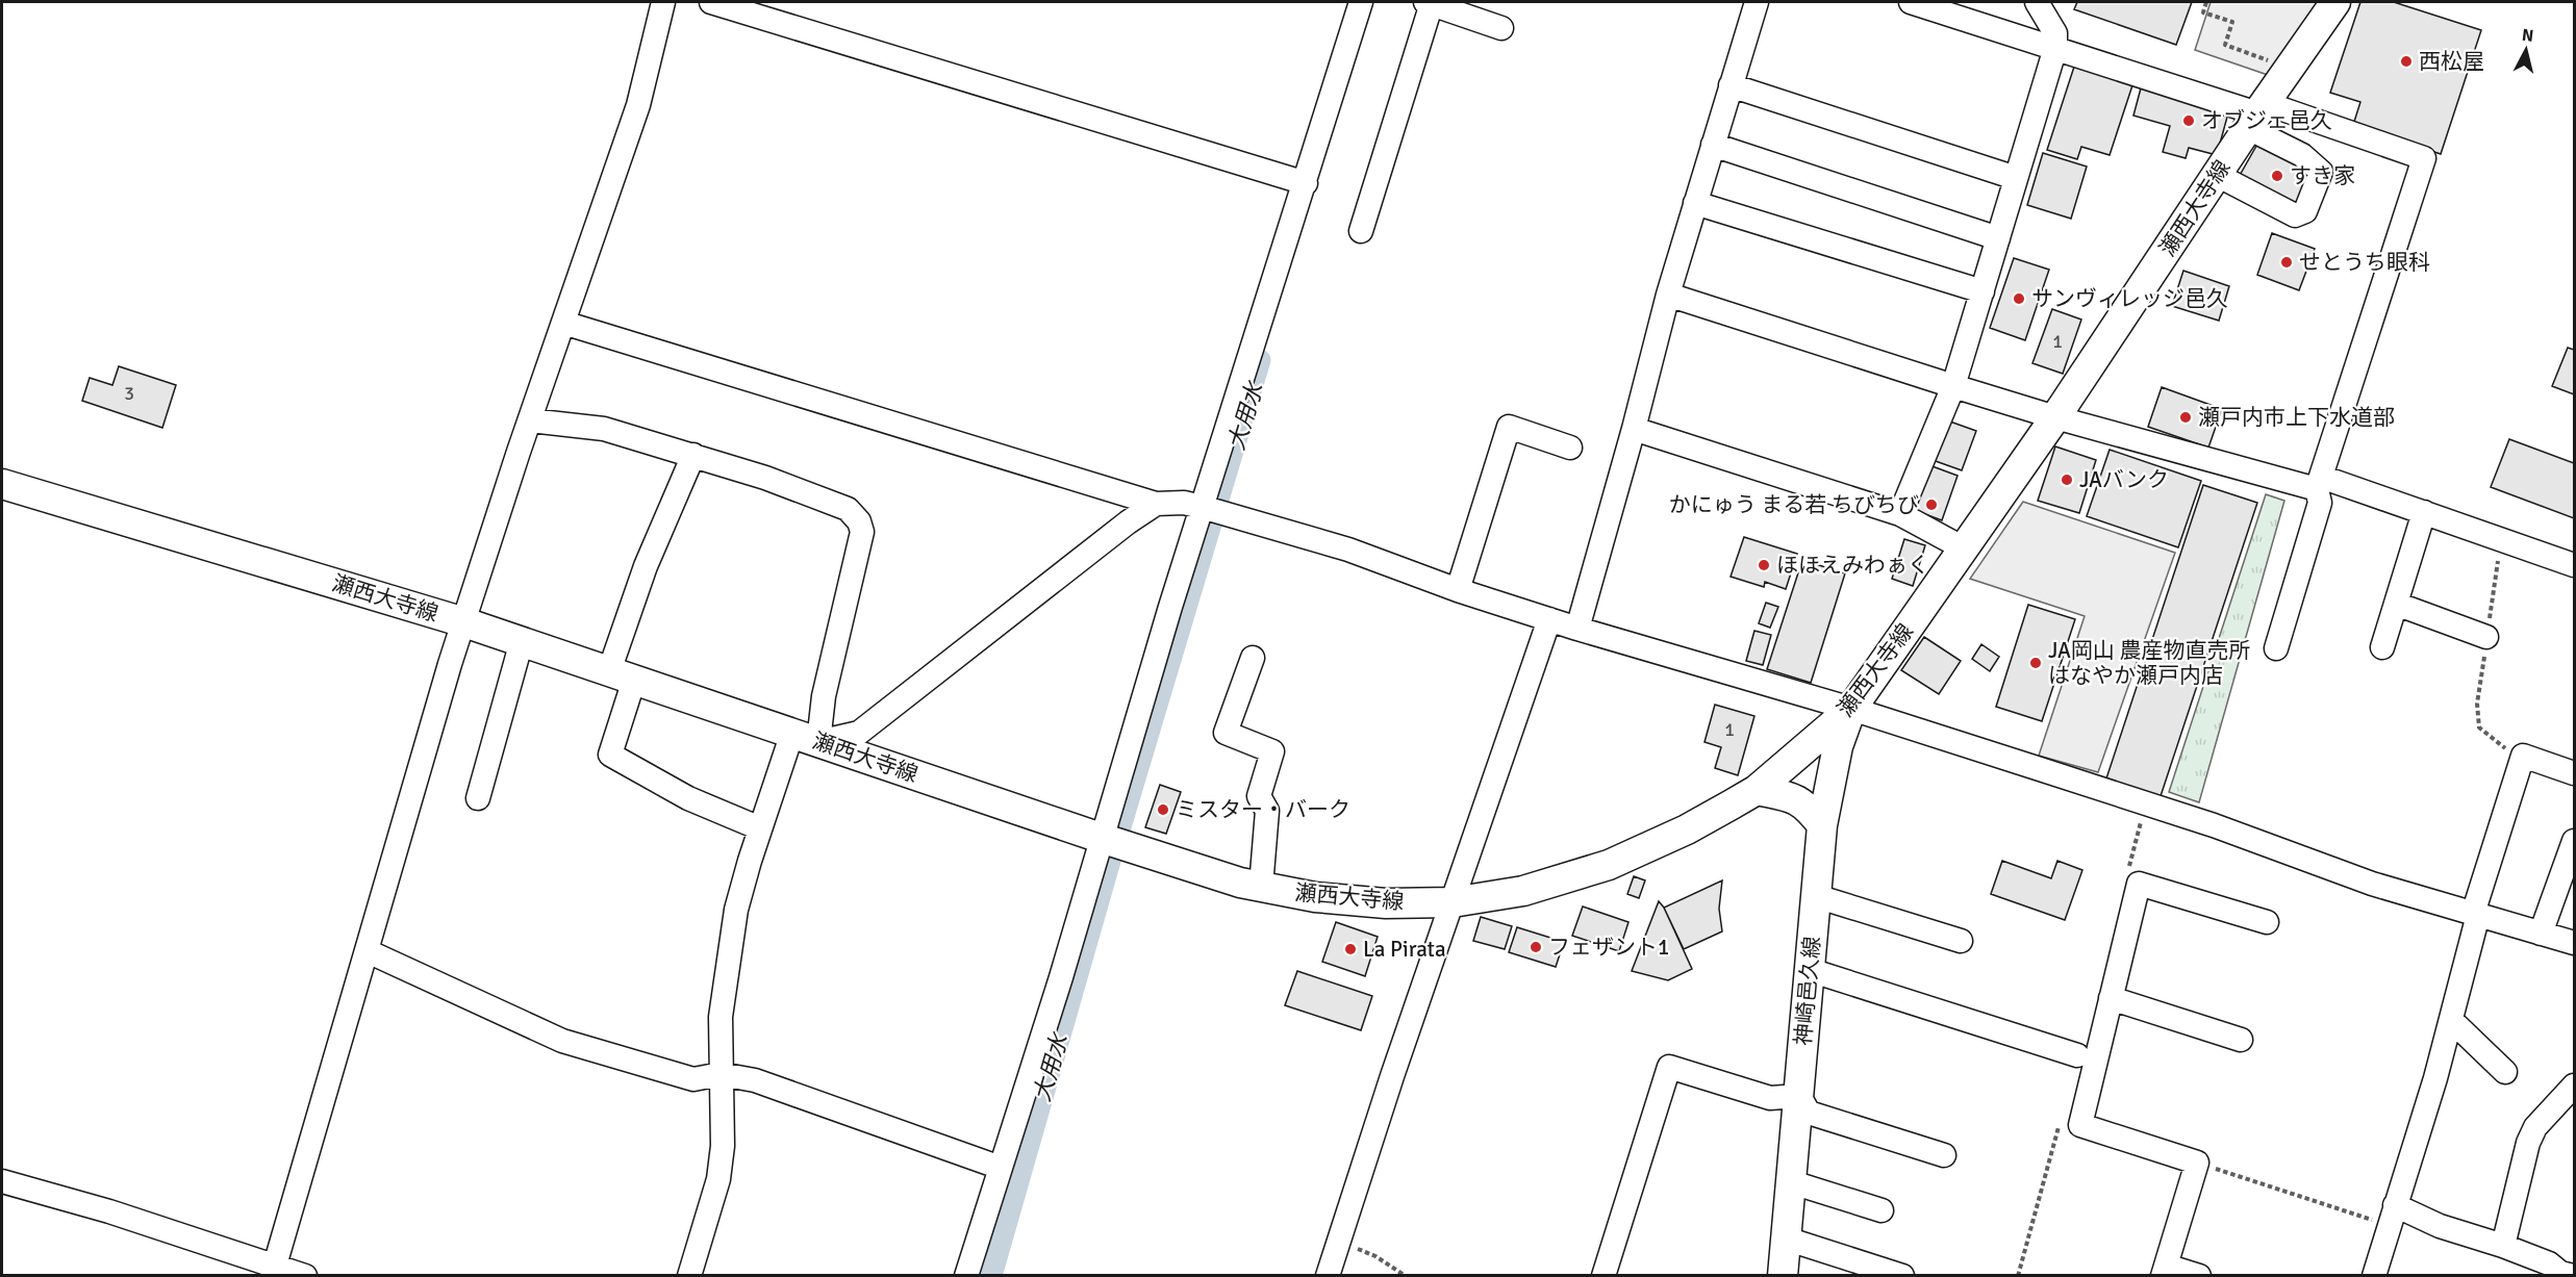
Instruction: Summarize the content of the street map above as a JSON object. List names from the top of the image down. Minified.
{"streets":{"main road":["瀬西大寺線","神崎邑久線"]},"crossings":[["瀬西大寺線","神崎邑久線"]],"water":["大用水"],"places":["西松屋","オブジェ邑久","すき家","せとうち眼科","サンヴィレッジ邑久","瀬戸内市上下水道部","JAバンク","かにゅう まる若 ちびちび","ほほえみわぁく","JA岡山 農産物直売所 はなやか瀬戸内店","ミスター・バーク","フェザント1","La Pirata"],"house_numbers":["1","3","1"],"north":"top"}
